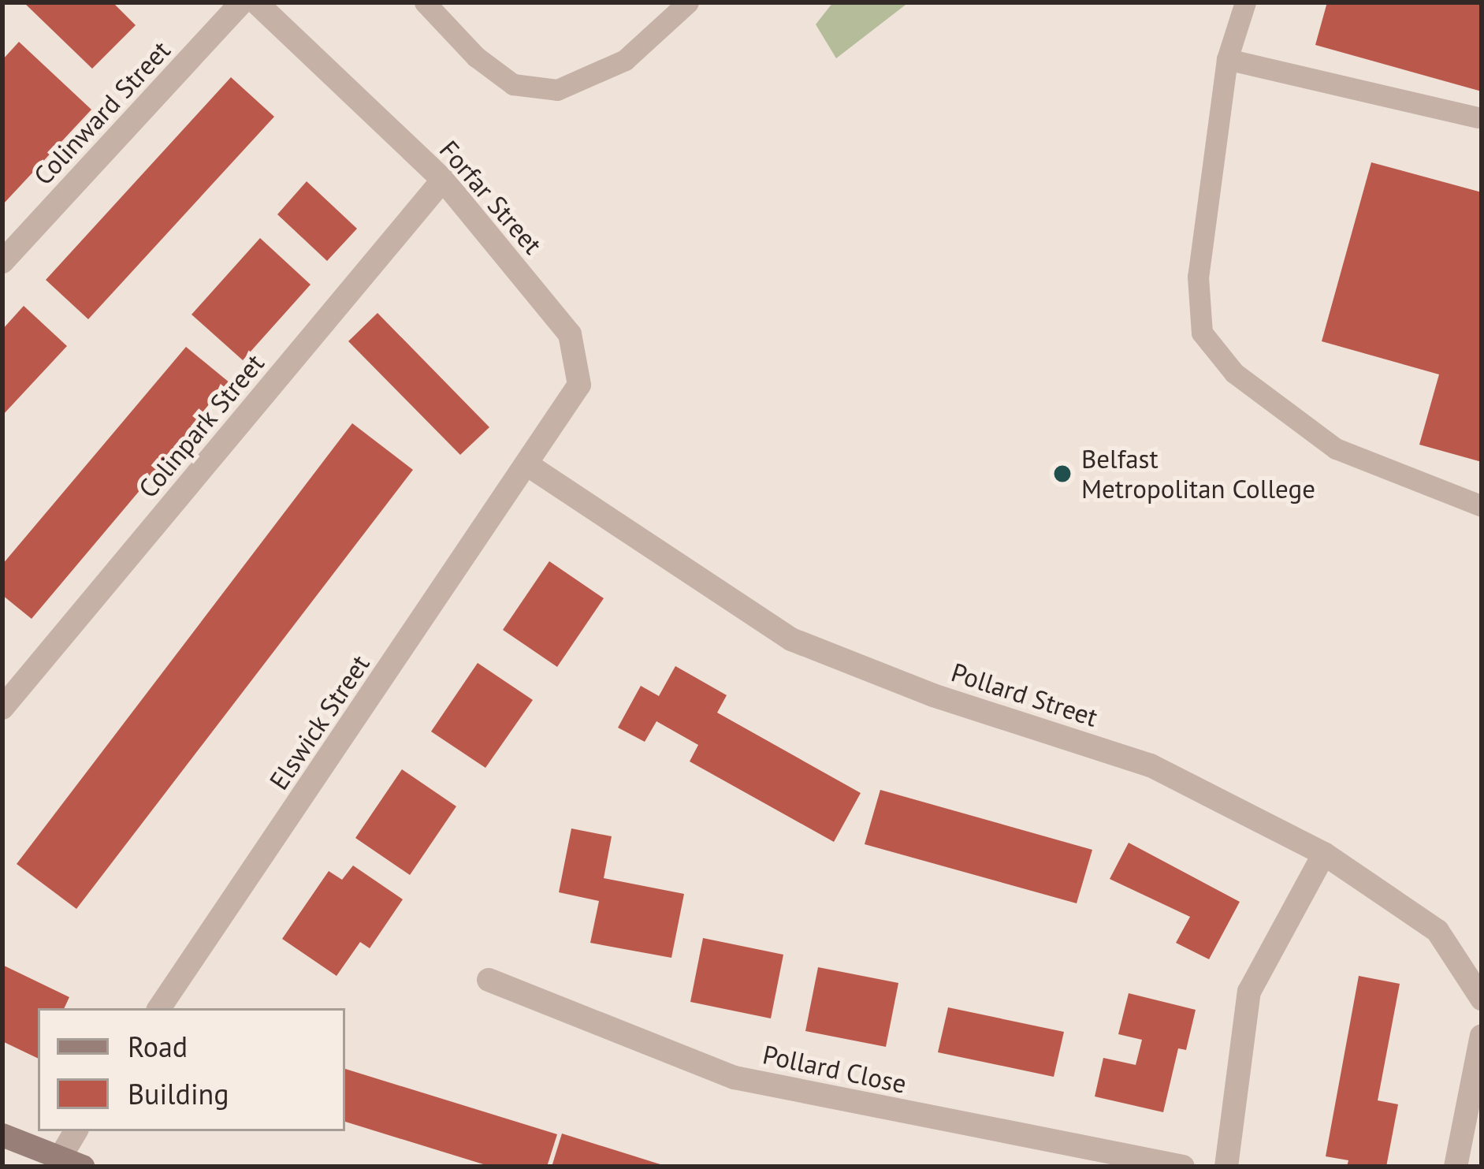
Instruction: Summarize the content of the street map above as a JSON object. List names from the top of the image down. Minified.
{"streets":{"street":["Colinward Street","Forfar Street","Colinpark Street","Pollard Street","Elswick Street","Pollard Close"]},"crossings":[["Forfar Street","Colinpark Street"],["Forfar Street","Pollard Street"],["Forfar Street","Elswick Street"],["Pollard Street","Elswick Street"]],"places":["Belfast Metropolitan College"],"legend":["Road","Building"]}
